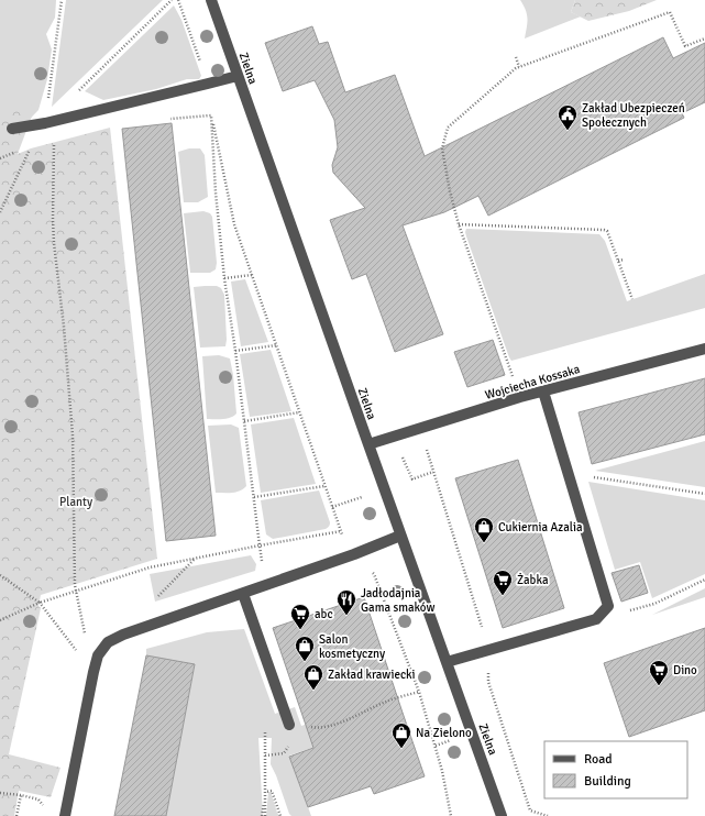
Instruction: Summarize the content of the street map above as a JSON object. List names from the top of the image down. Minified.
{"streets":{"street":["Zielna","Wojciecha Kossaka"]},"crossings":[["Zielna","Wojciecha Kossaka"]],"parks":["Planty"],"places":{"public building":["Zakład Ubezpieczeń Społecznych"],"shop":["Cukiernia Azalia","Salon kosmetyczny","Zakład krawiecki","Na Zielono"],"supermarket":["Żabka","abc","Dino"],"restaurant":["Jadłodajnia Gama smaków"]},"legend":["Road","Building"]}
